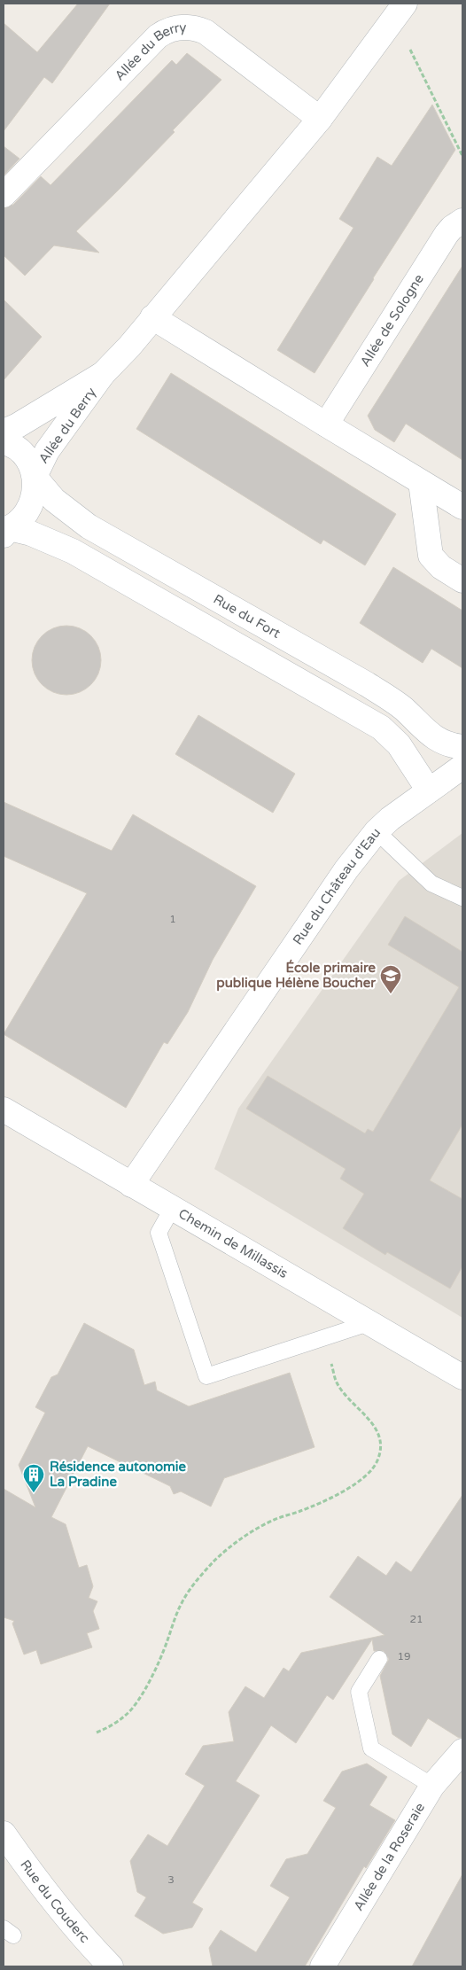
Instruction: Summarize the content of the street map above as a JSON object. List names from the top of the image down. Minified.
{"streets":{"street":["Allée du Berry","Allée de Sologne","Rue du Fort","Rue du Château d'Eau","Chemin de Millassis","Allée de la Roseraie","Rue du Couderc"]},"crossings":[["Allée du Berry","Rue du Fort"],["Rue du Château d'Eau","Chemin de Millassis"]],"places":{"school or university":["École primaire publique Hélène Boucher"],"building":["Résidence autonomie La Pradine"]},"house_numbers":["1","21","19","3"]}
